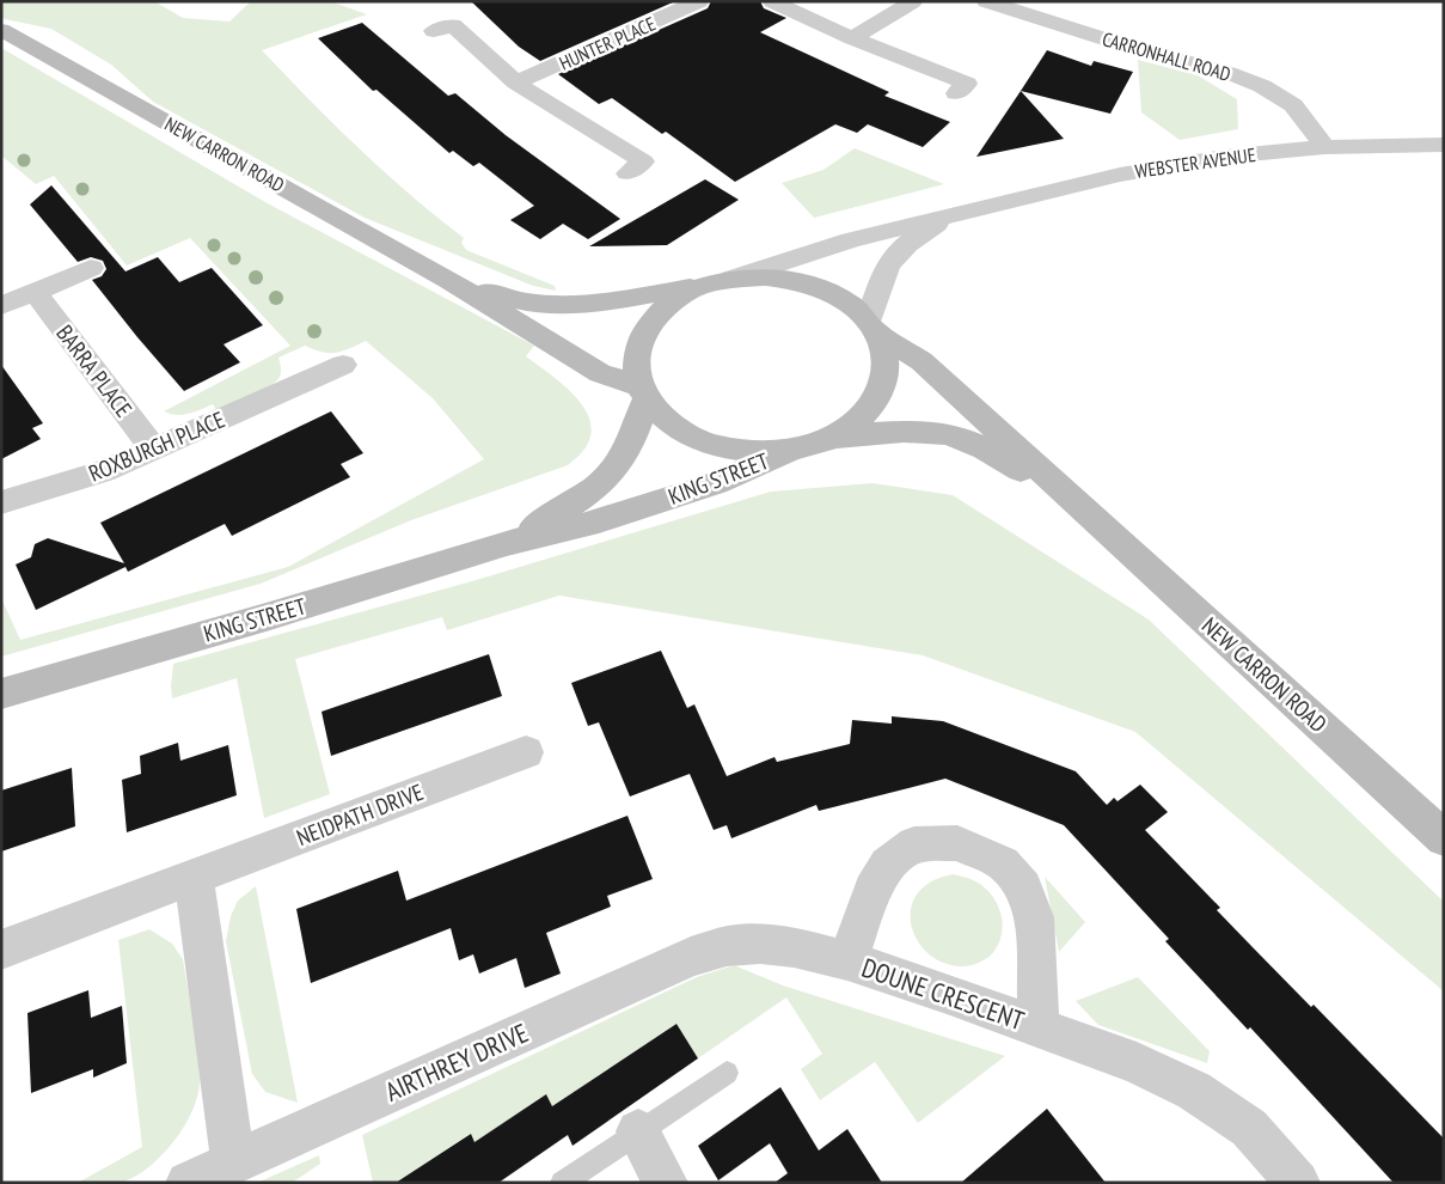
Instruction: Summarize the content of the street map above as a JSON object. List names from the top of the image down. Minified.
{"streets":{"main road":["NEW CARRON ROAD","KING STREET"],"street":["HUNTER PLACE","CARRONHALL ROAD","WEBSTER AVENUE","BARRA PLACE","ROXBURGH PLACE","NEIDPATH DRIVE","DOUNE CRESCENT","AIRTHREY DRIVE"]},"crossings":[["CARRONHALL ROAD","WEBSTER AVENUE"],["NEW CARRON ROAD","WEBSTER AVENUE"],["NEW CARRON ROAD","KING STREET"],["BARRA PLACE","ROXBURGH PLACE"],["DOUNE CRESCENT","AIRTHREY DRIVE"]]}
